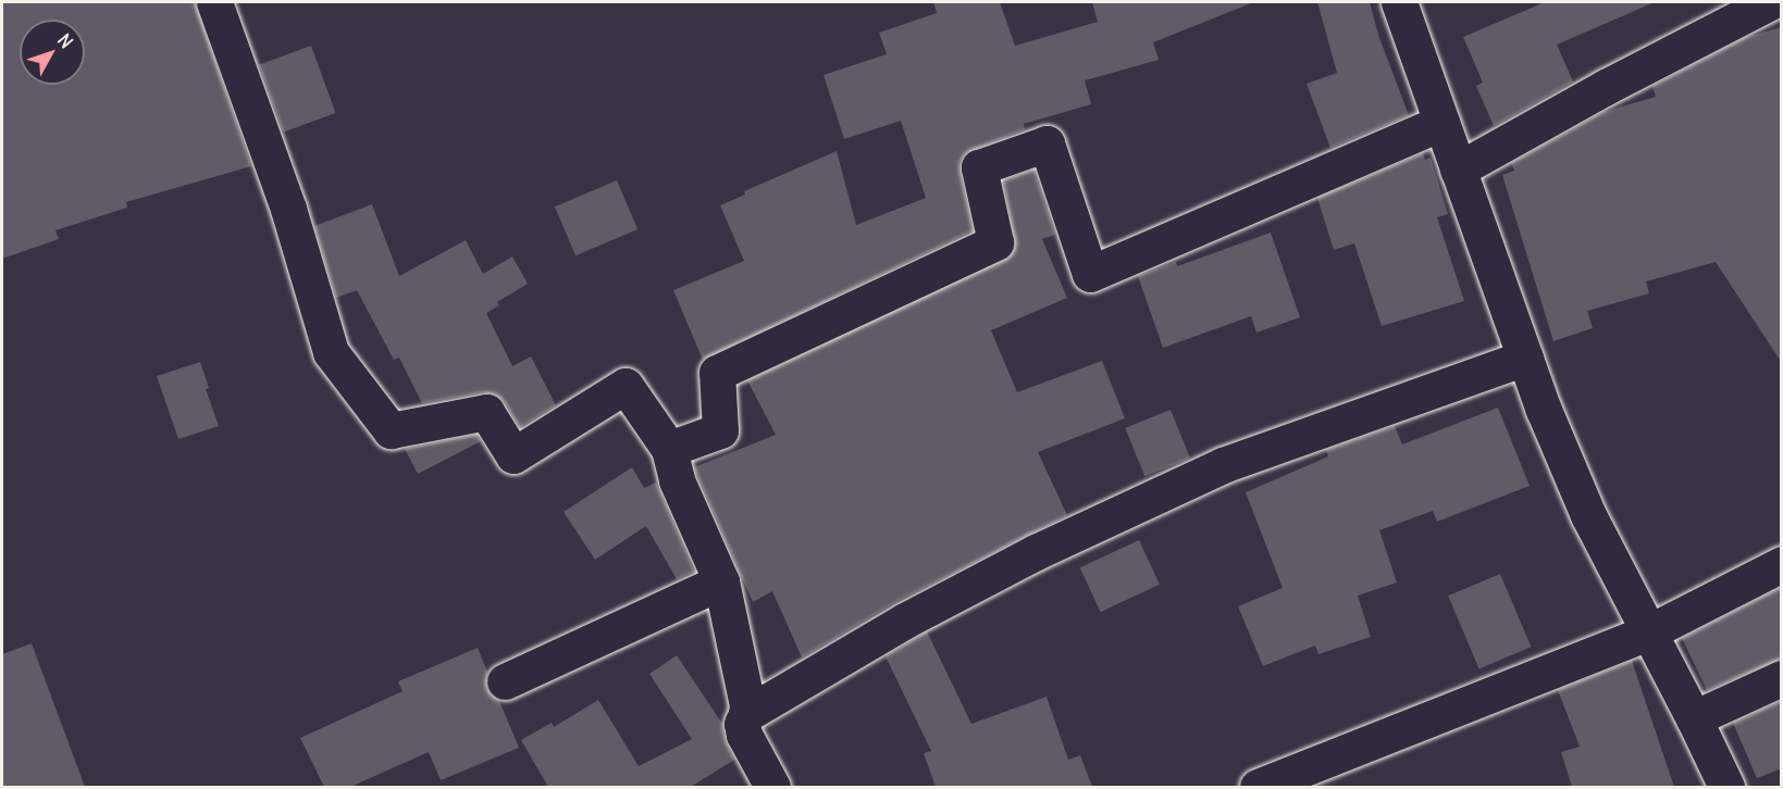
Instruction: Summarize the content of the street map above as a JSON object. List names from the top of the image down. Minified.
{"north":"top right"}
